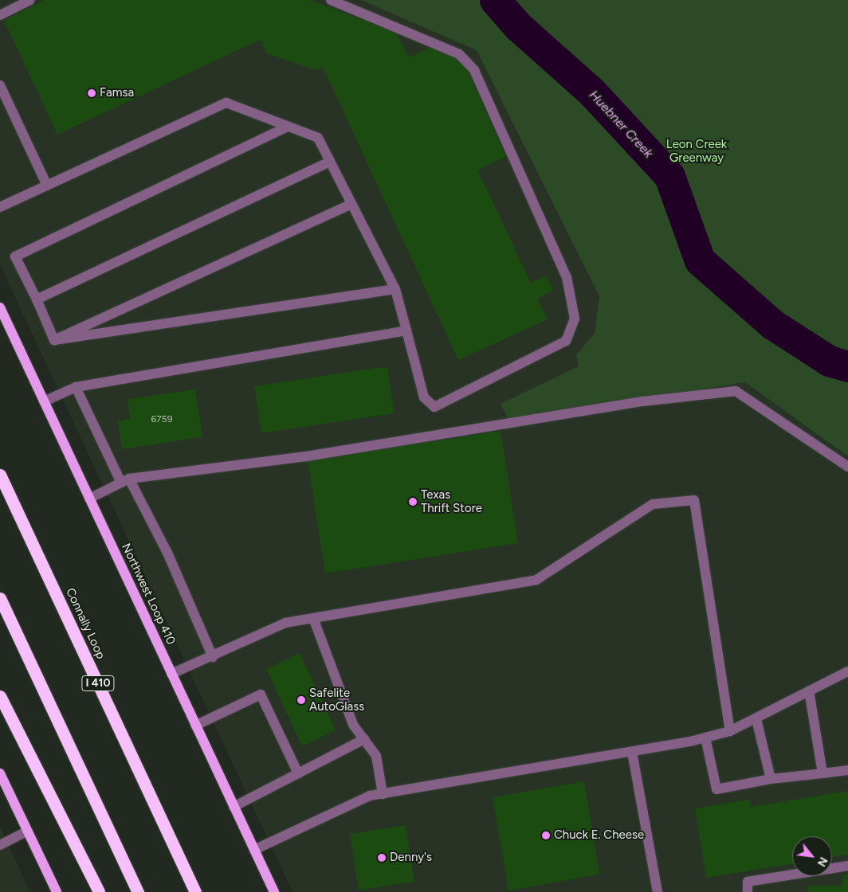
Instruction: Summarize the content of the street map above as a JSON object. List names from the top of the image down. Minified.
{"streets":{"highway":["Connally Loop","I 410"],"main road":["Northwest Loop 410"]},"water":["Huebner Creek"],"parks":["Leon Creek Greenway"],"places":["Famsa","Texas Thrift Store","Safelite AutoGlass","Chuck E. Cheese","Denny's"],"house_numbers":["6759"],"north":"bottom right"}
